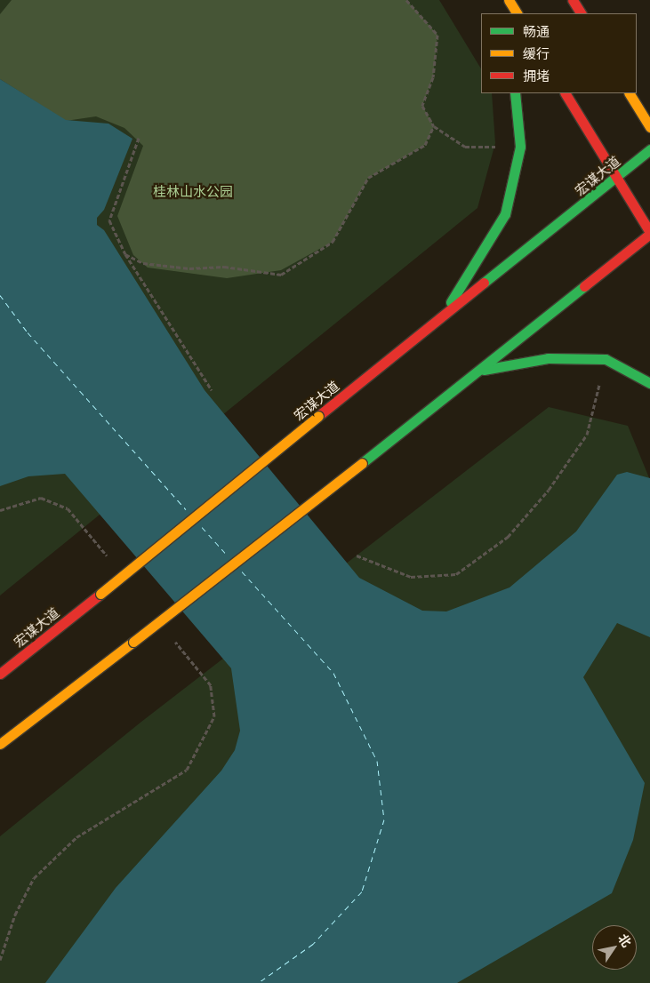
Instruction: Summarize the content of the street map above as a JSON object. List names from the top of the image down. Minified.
{"streets":{"main road":["宏谋大道"]},"parks":["桂林山水公园"],"legend":["畅通","缓行","拥堵"],"north":"top right"}
